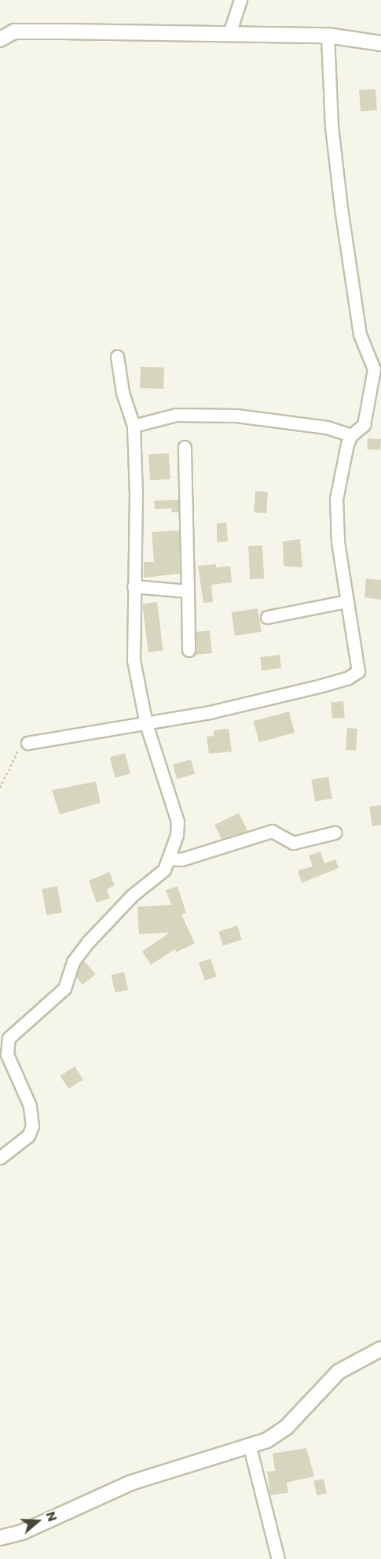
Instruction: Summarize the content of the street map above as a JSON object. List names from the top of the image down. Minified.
{"north":"right"}
